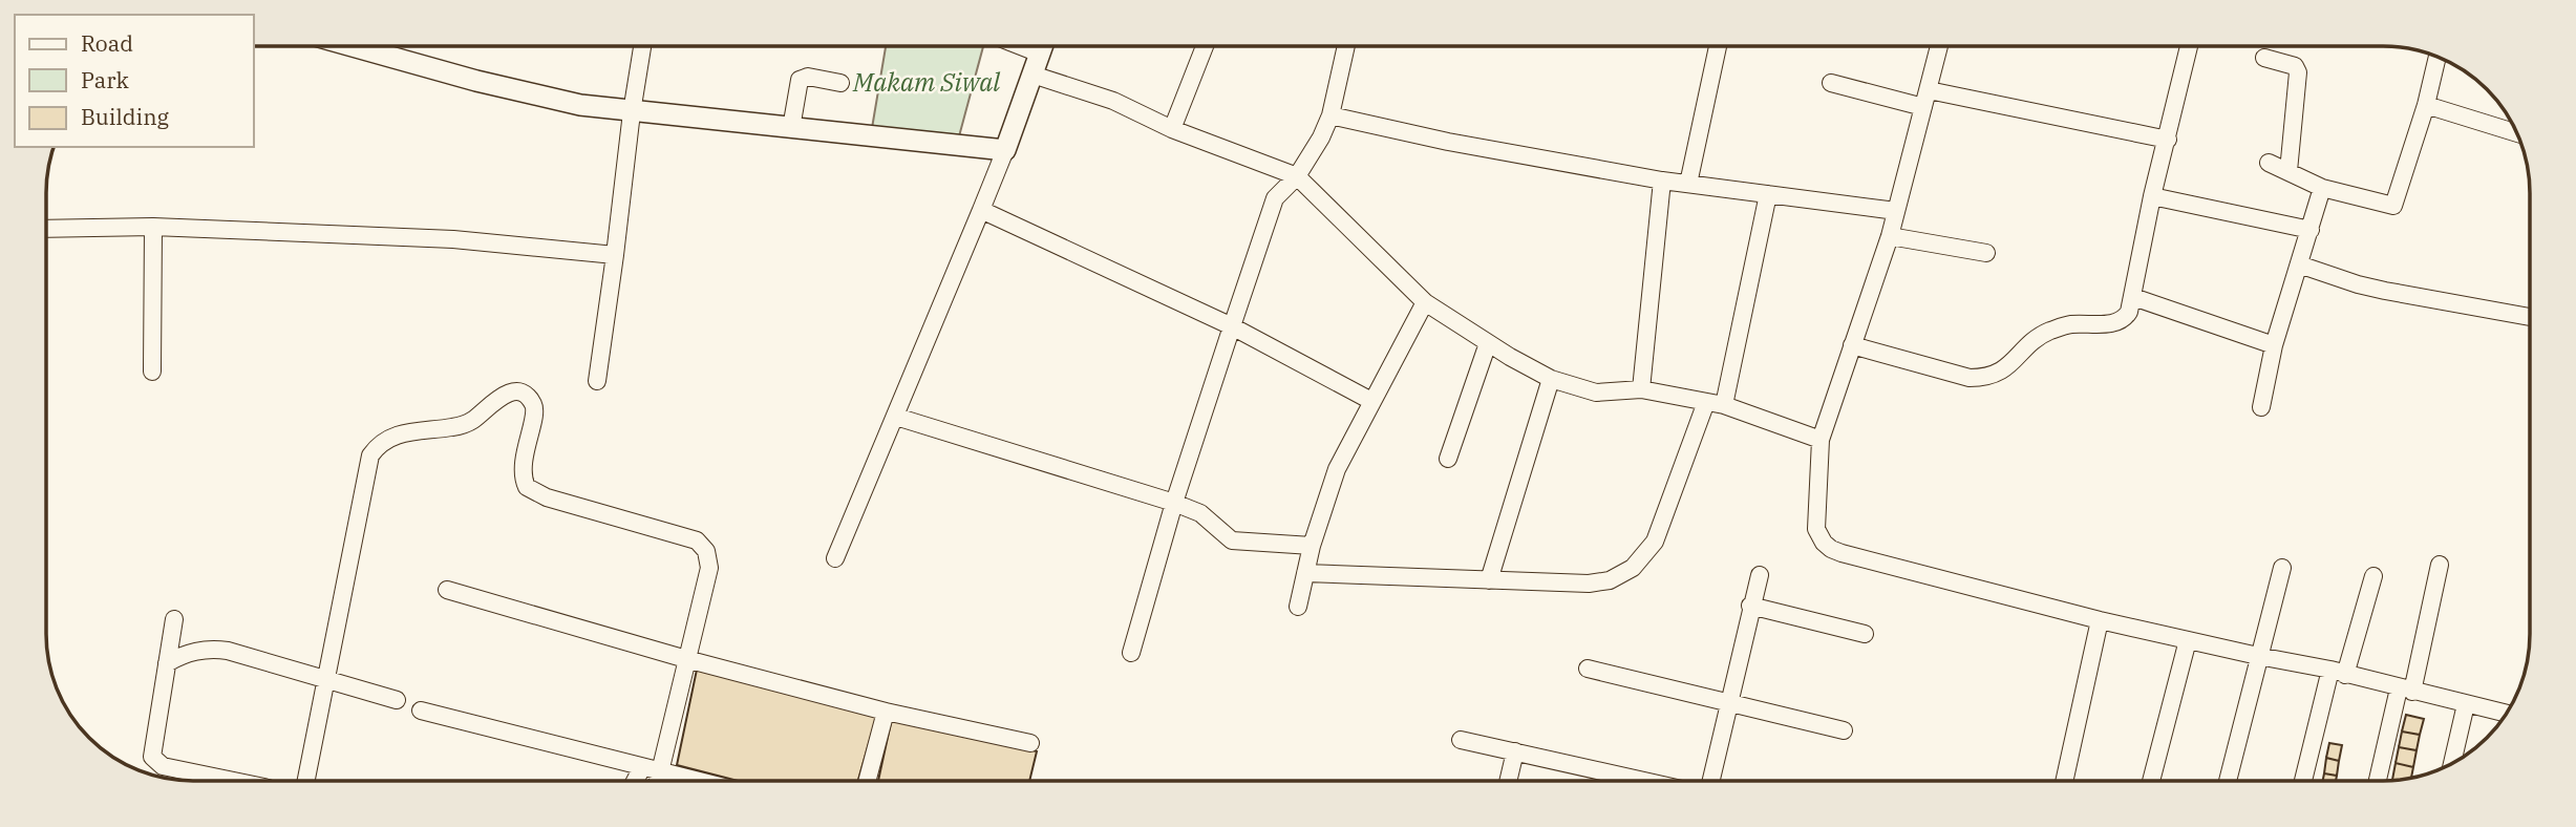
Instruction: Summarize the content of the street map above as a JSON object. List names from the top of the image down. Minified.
{"parks":["Makam Siwal"],"legend":["Road","Park","Building"]}
